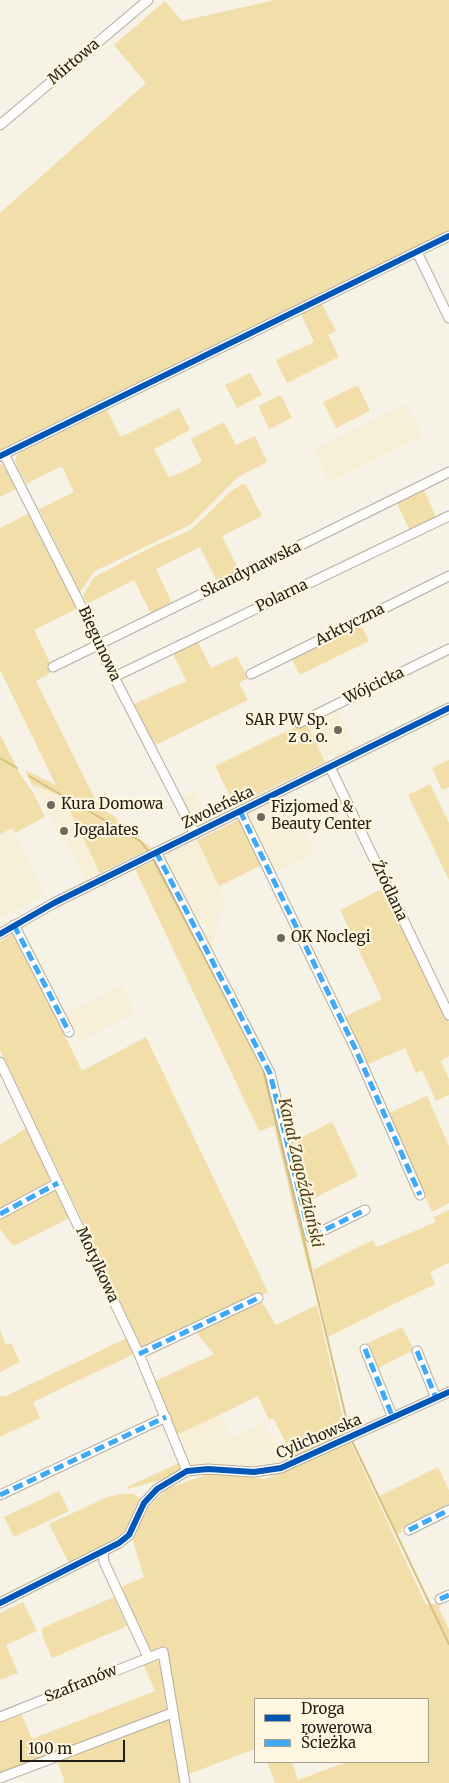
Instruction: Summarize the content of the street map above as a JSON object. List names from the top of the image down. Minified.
{"streets":{"street":["Mirtowa","Skandynawska","Polarna","Arktyczna","Biegunowa","Wójcicka","Zwoleńska","Źródlana","Motylkowa","Cylichowska","Szafranów"]},"crossings":[["Skandynawska","Biegunowa"],["Polarna","Biegunowa"],["Biegunowa","Zwoleńska"],["Zwoleńska","Źródlana"],["Motylkowa","Cylichowska"]],"water":["Kanał Zagoździański"],"places":["SAR PW Sp. z o. o.","Kura Domowa","Fizjomed & Beauty Center","Jogalates","OK Noclegi"],"legend":["Droga rowerowa","Ścieżka"],"scale_bar":"100 m"}
